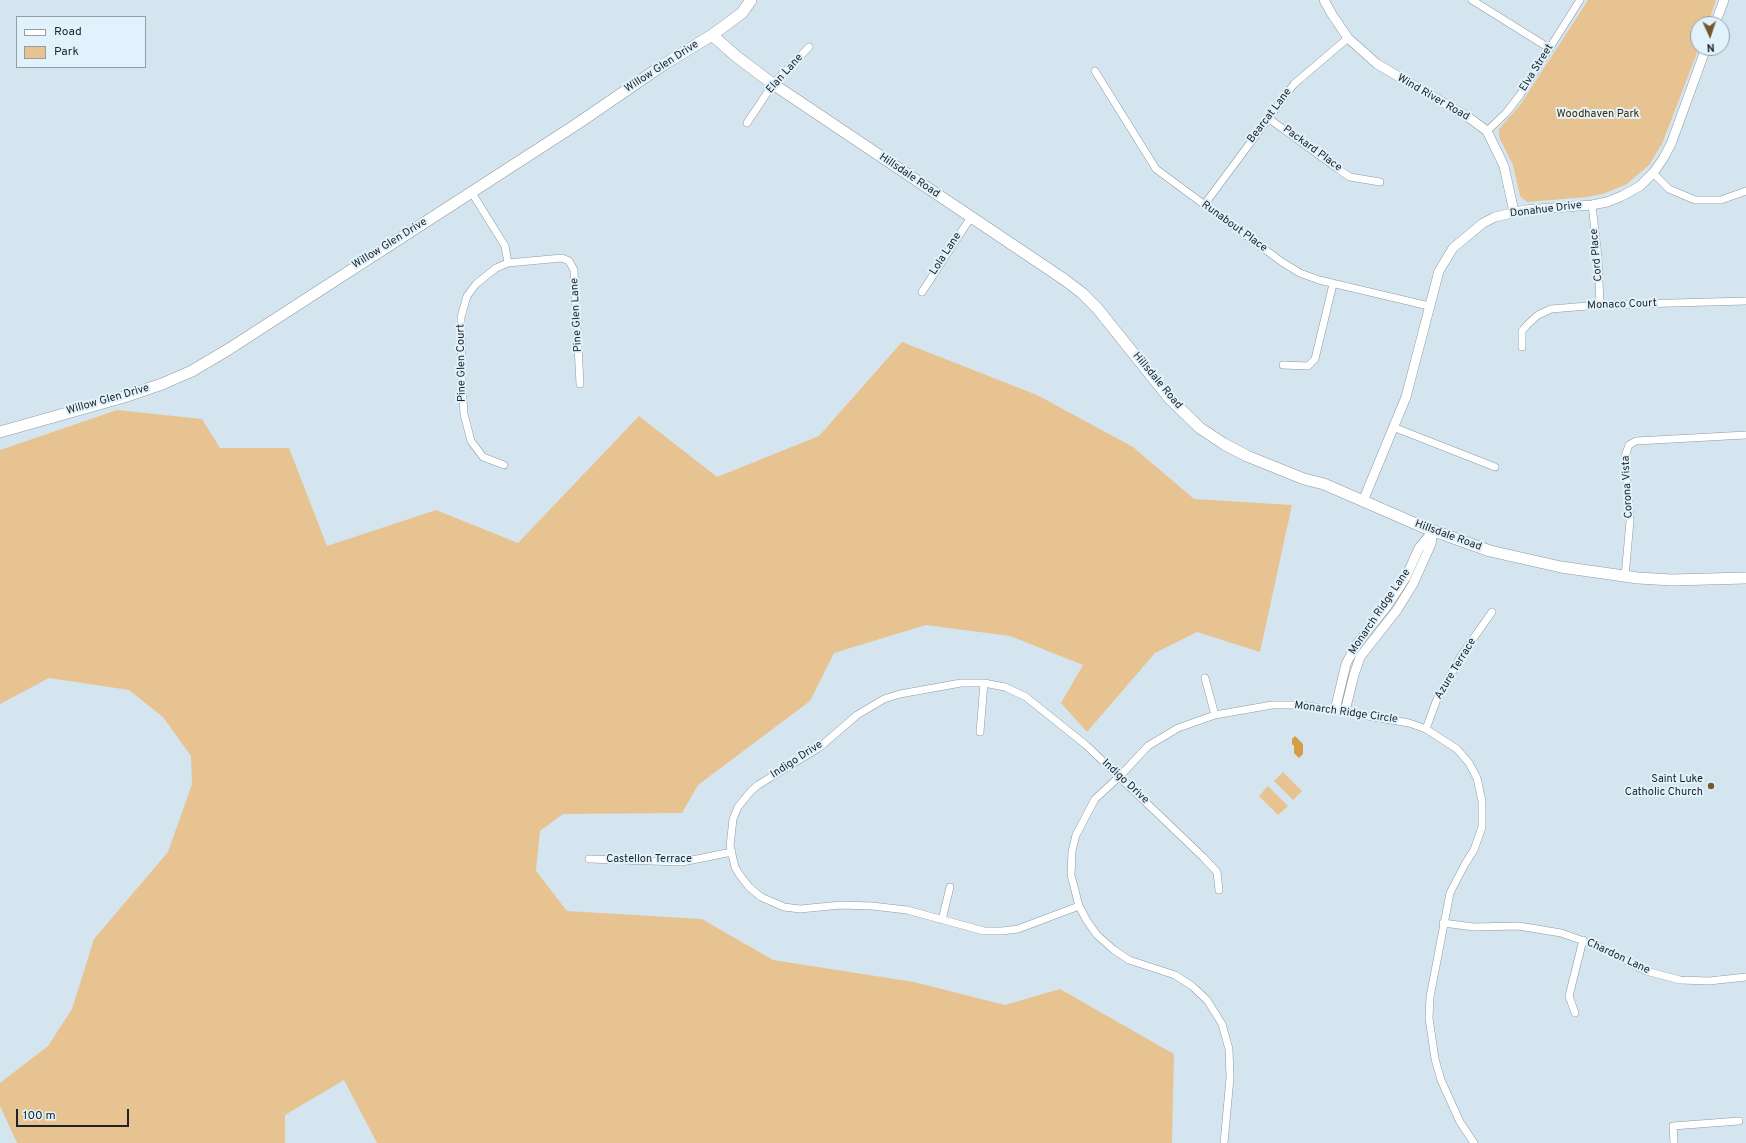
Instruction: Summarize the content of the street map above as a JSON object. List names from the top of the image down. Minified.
{"streets":{"main road":["Willow Glen Drive","Hillsdale Road"],"street":["Elva Street","Elan Lane","Wind River Road","Bearcat Lane","Packard Place","Donahue Drive","Runabout Place","Lola Lane","Cord Place","Monaco Court","Pine Glen Lane","Pine Glen Court","Corona Vista","Monarch Ridge Lane","Azure Terrace","Monarch Ridge Circle","Indigo Drive","Castellon Terrace","Chardon Lane"]},"crossings":[["Willow Glen Drive","Hillsdale Road"],["Elva Street","Wind River Road"],["Elan Lane","Hillsdale Road"],["Wind River Road","Bearcat Lane"],["Wind River Road","Donahue Drive"],["Bearcat Lane","Packard Place"],["Bearcat Lane","Runabout Place"],["Hillsdale Road","Donahue Drive"],["Hillsdale Road","Lola Lane"],["Hillsdale Road","Corona Vista"],["Hillsdale Road","Monarch Ridge Lane"],["Donahue Drive","Runabout Place"],["Donahue Drive","Cord Place"],["Cord Place","Monaco Court"],["Pine Glen Lane","Pine Glen Court"],["Monarch Ridge Lane","Monarch Ridge Circle"],["Azure Terrace","Monarch Ridge Circle"],["Monarch Ridge Circle","Indigo Drive"],["Monarch Ridge Circle","Chardon Lane"],["Indigo Drive","Castellon Terrace"]],"parks":["Woodhaven Park"],"places":["Saint Luke Catholic Church"],"legend":["Road","Park"],"scale_bar":"100 m","north":"bottom"}
